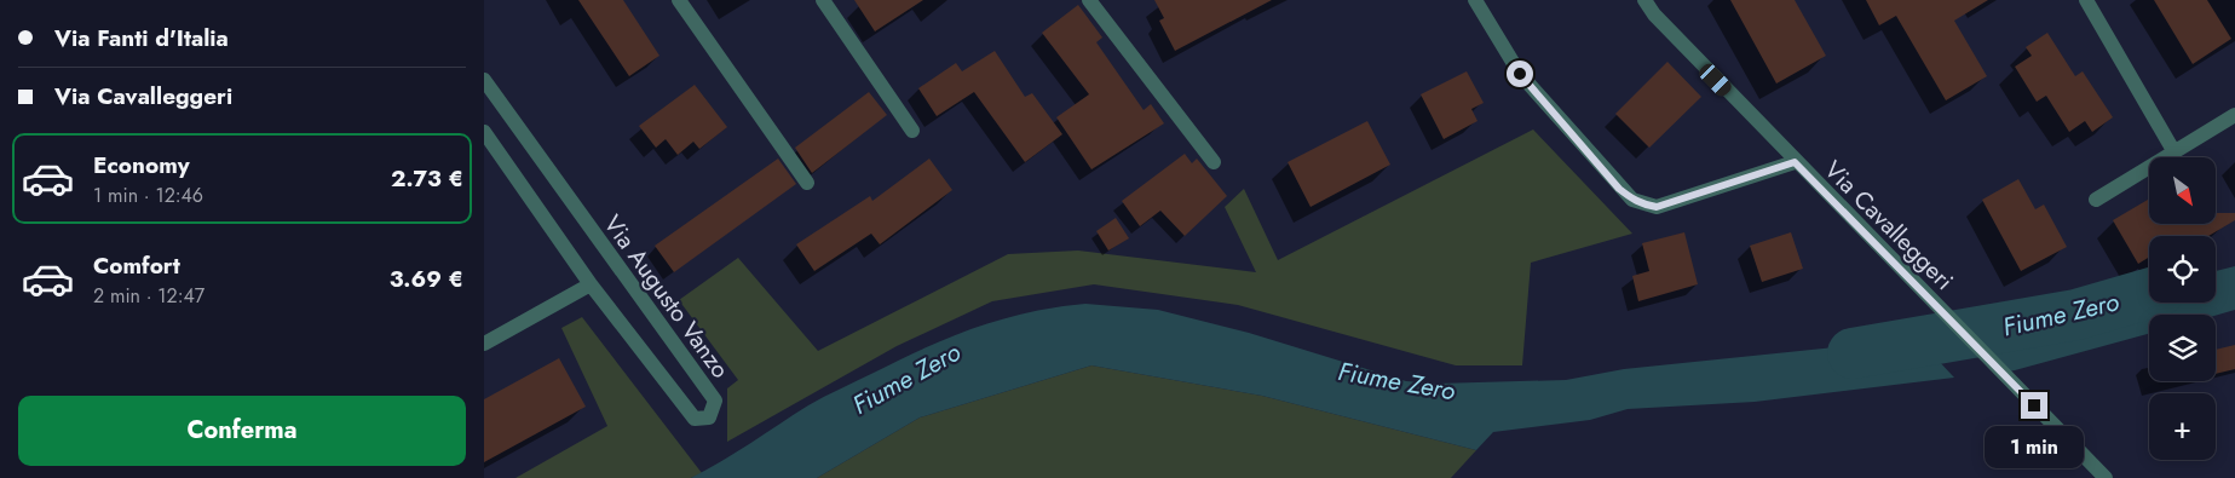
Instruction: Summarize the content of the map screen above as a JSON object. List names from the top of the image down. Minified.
{"streets":{"street":["Via Cavalleggeri","Via Augusto Vanzo"]},"water":["Fiume Zero"],"north":"bottom right","page":{"banner":["Via Fanti d'Italia","Via Cavalleggeri"],"list":[{"name":"Economy","note":"1 min · 12:46","value":"2.73 €"},{"name":"Comfort","note":"2 min · 12:47","value":"3.69 €"}],"map_buttons":"+","buttons":"Conferma","bubble":"1 min"}}
